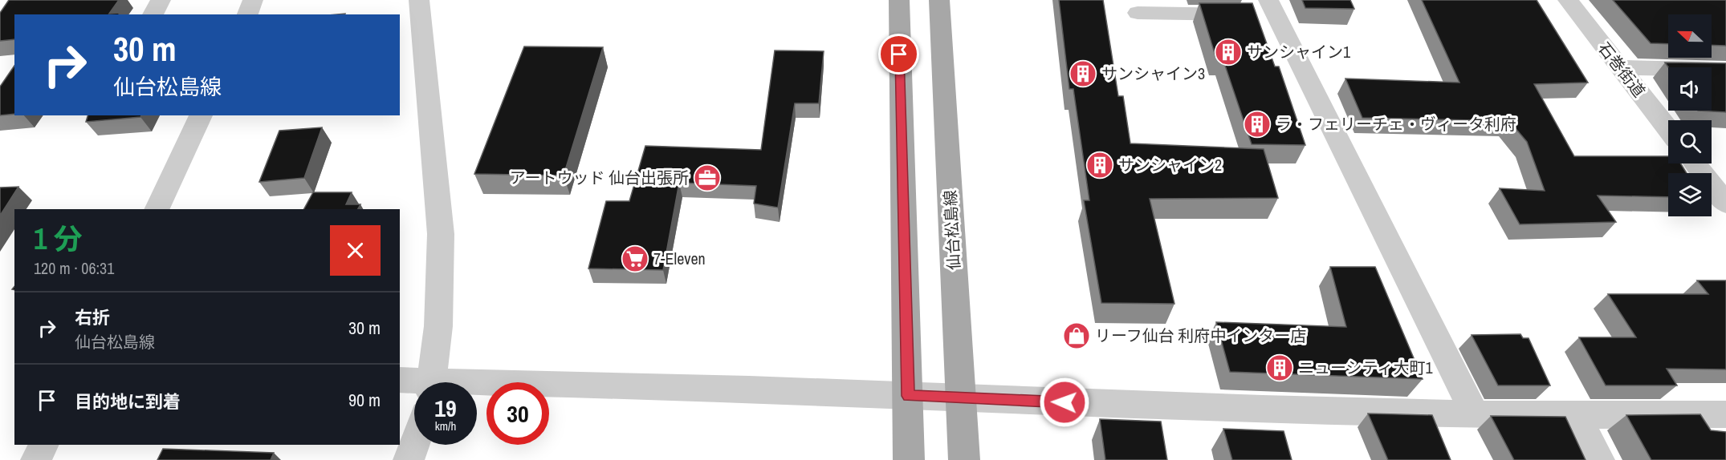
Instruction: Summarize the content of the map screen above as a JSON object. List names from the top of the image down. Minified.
{"streets":{"main road":["仙台松島線"],"street":["石巻街道"]},"places":{"building":["サンシャイン1","サンシャイン3","ラ・フェリーチェ・ヴィータ利府","サンシャイン2","ニューシティ大町1"],"office":["アートウッド 仙台出張所"],"supermarket":["7-Eleven"],"shop":["リーフ仙台 利府中インター店"]},"north":"left","page":{"turn":["30 m","仙台松島線"],"heading":["1 分","120 m · 06:31"],"list":[{"name":"右折","note":"仙台松島線","value":"30 m"},{"name":"目的地に到着","value":"90 m"}],"speed":"19 km/h","limit":"30"}}
